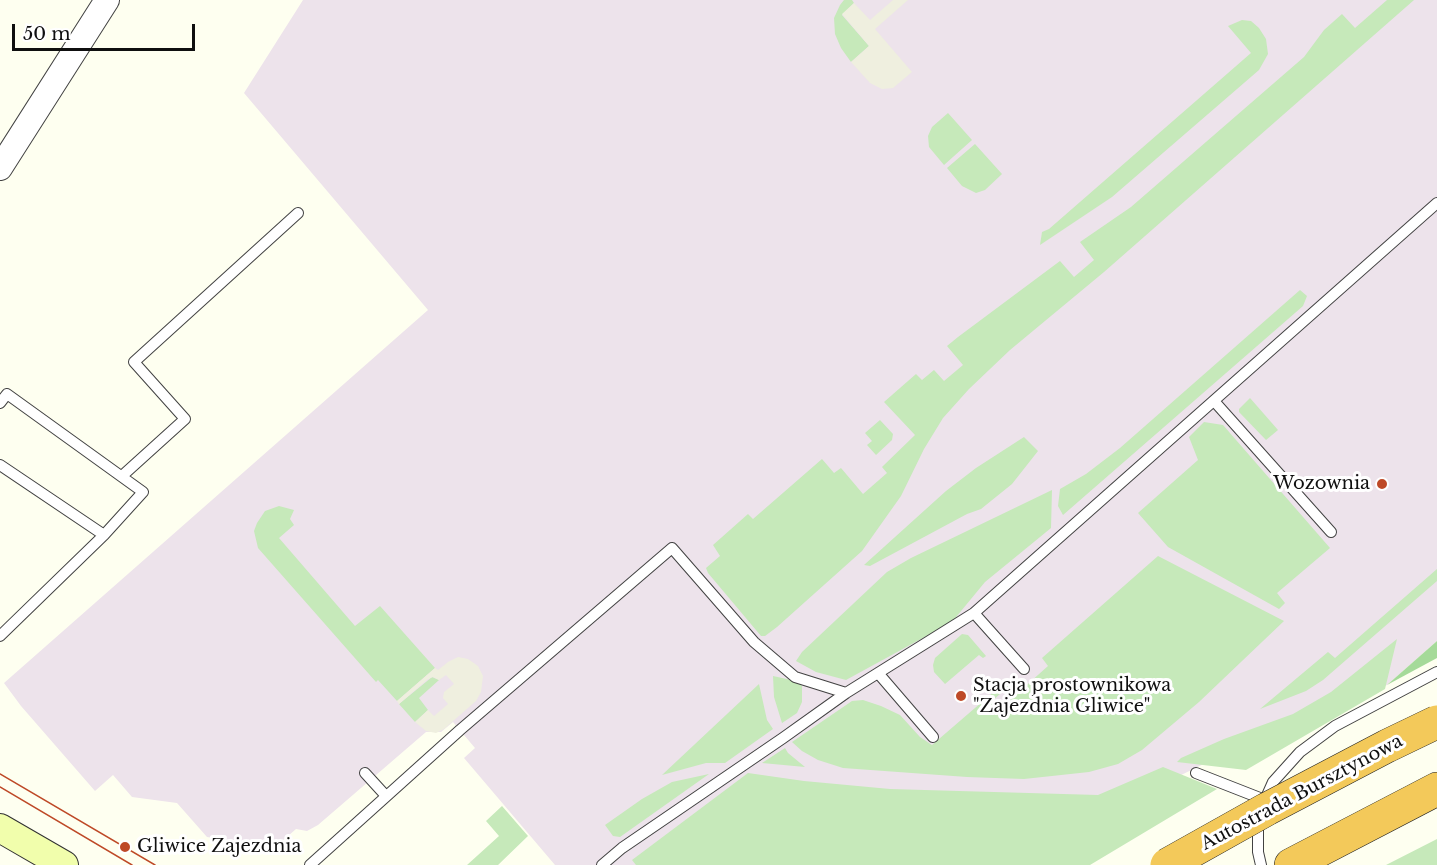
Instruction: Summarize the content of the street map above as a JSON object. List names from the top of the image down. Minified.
{"streets":{"highway":["Autostrada Bursztynowa"]},"places":["Wozownia","Stacja prostownikowa \"Zajezdnia Gliwice\"","Gliwice Zajezdnia"],"scale_bar":"50 m"}
